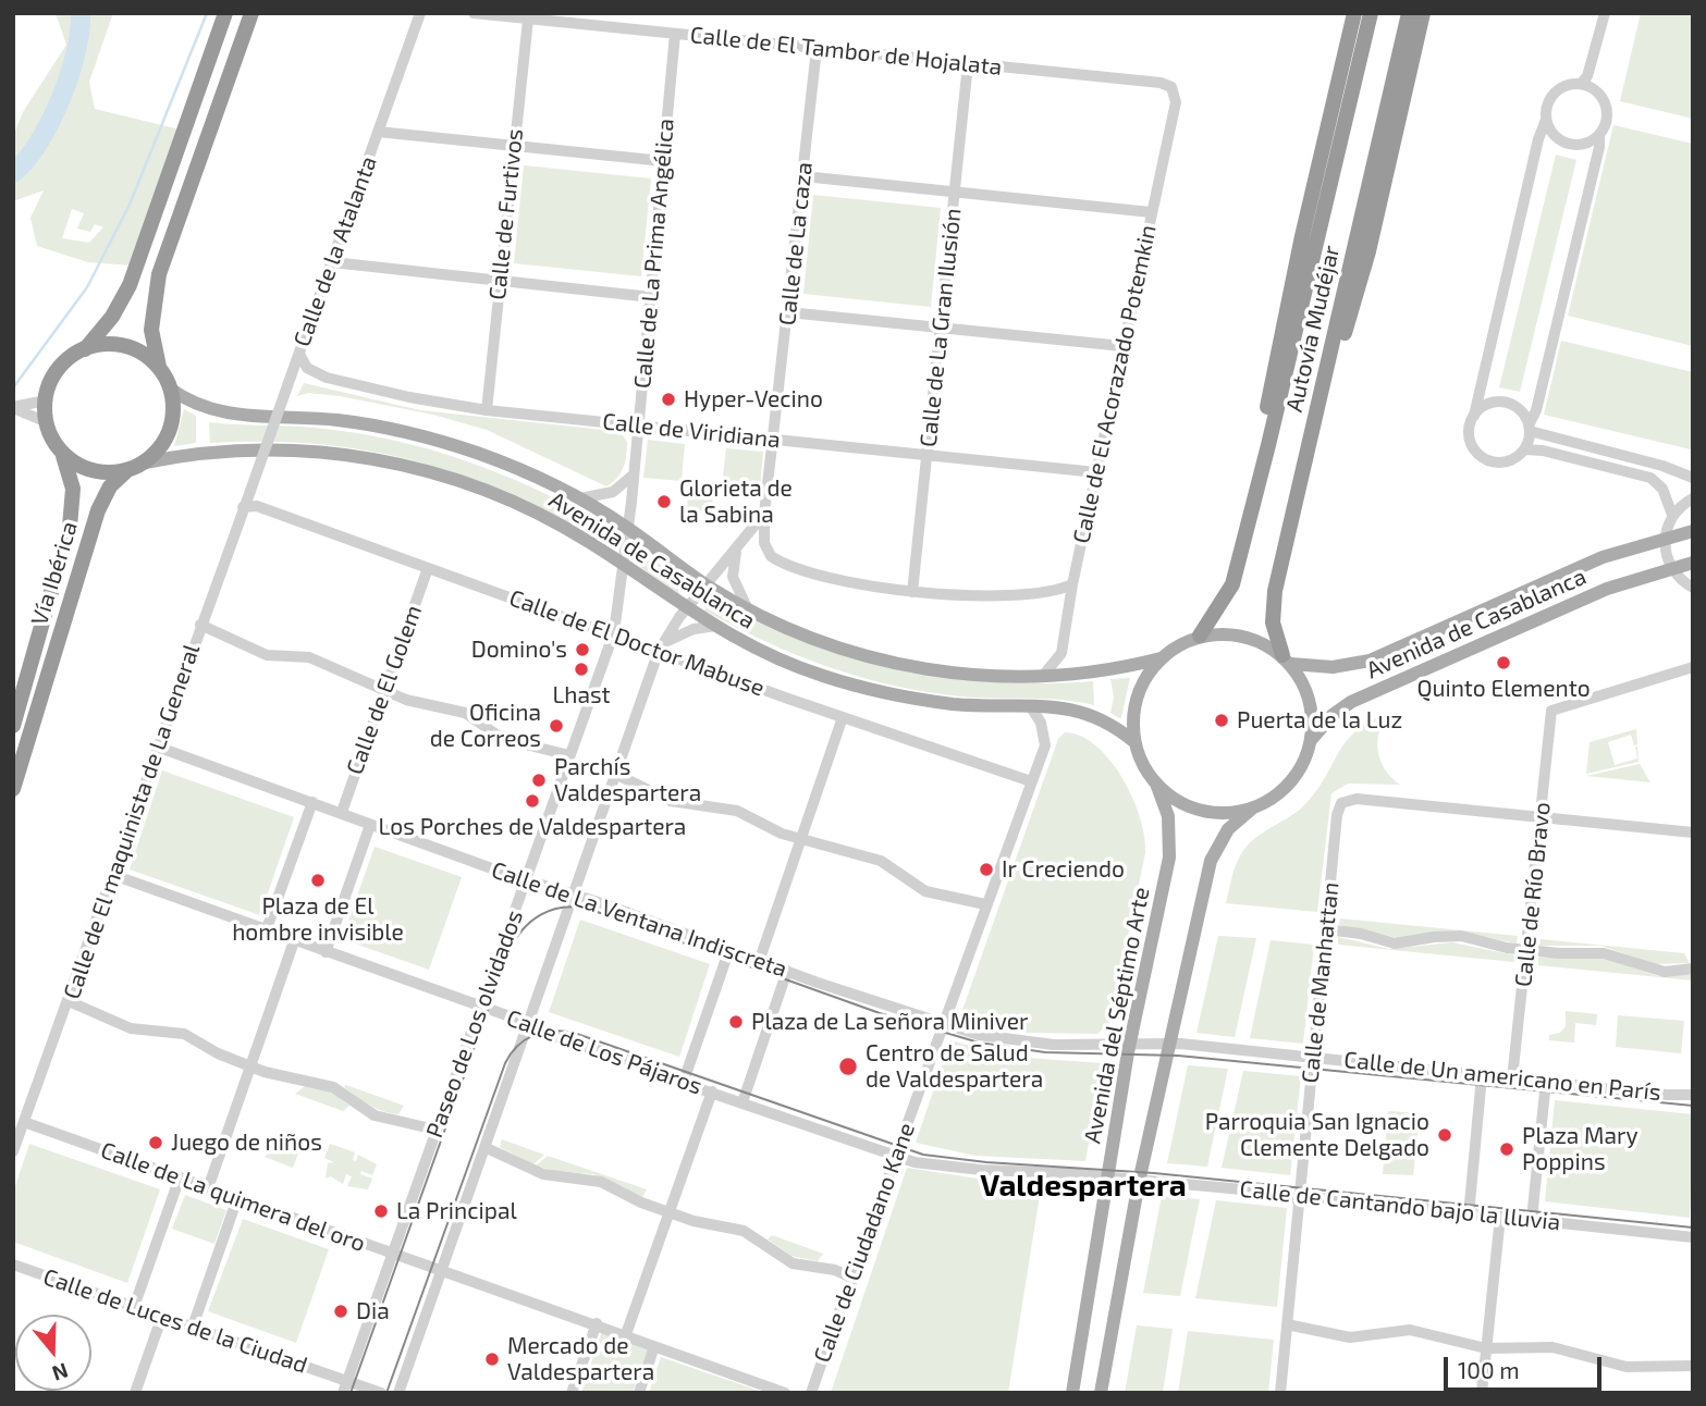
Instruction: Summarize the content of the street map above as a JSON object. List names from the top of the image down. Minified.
{"streets":{"highway":["Autovía Mudéjar","Vía Ibérica"],"main road":["Avenida de Casablanca","Avenida del Séptimo Arte"],"street":["Calle de El Tambor de Hojalata","Calle de Furtivos","Calle de La caza","Calle de la Atalanta","Calle de La Prima Angélica","Calle de La Gran Ilusión","Calle de El Acorazado Potemkin","Calle de Viridiana","Calle de El Doctor Mabuse","Calle de El Golem","Calle de El maquinista de La General","Calle de Río Bravo","Calle de La Ventana Indiscreta","Calle de Manhattan","Paseo de Los olvidados","Calle de Los Pájaros","Calle de Un americano en París","Calle de La quimera del oro","Calle de Cantando bajo la lluvia","Calle de Ciudadano Kane","Calle de Luces de la Ciudad"]},"crossings":[["Calle de El Tambor de Hojalata","Calle de Furtivos"],["Calle de El Tambor de Hojalata","Calle de La caza"],["Calle de El Tambor de Hojalata","Calle de La Prima Angélica"],["Calle de El Tambor de Hojalata","Calle de La Gran Ilusión"],["Calle de El Tambor de Hojalata","Calle de El Acorazado Potemkin"],["Calle de Furtivos","Calle de Viridiana"],["Calle de La caza","Calle de Viridiana"],["Calle de la Atalanta","Calle de Viridiana"],["Calle de la Atalanta","Calle de El maquinista de La General"],["Calle de La Prima Angélica","Calle de Viridiana"],["Calle de La Prima Angélica","Avenida de Casablanca"],["Calle de La Prima Angélica","Paseo de Los olvidados"],["Calle de La Gran Ilusión","Calle de Viridiana"],["Autovía Mudéjar","Avenida de Casablanca"],["Autovía Mudéjar","Avenida del Séptimo Arte"],["Calle de El Acorazado Potemkin","Calle de Viridiana"],["Calle de El Acorazado Potemkin","Avenida de Casablanca"],["Avenida de Casablanca","Vía Ibérica"],["Avenida de Casablanca","Avenida del Séptimo Arte"],["Avenida de Casablanca","Paseo de Los olvidados"],["Avenida de Casablanca","Calle de Ciudadano Kane"],["Calle de El Doctor Mabuse","Calle de El Golem"],["Calle de El Doctor Mabuse","Calle de El maquinista de La General"],["Calle de El Doctor Mabuse","Paseo de Los olvidados"],["Calle de El Doctor Mabuse","Calle de Ciudadano Kane"],["Calle de El Golem","Calle de La Ventana Indiscreta"],["Calle de El maquinista de La General","Calle de La Ventana Indiscreta"],["Calle de El maquinista de La General","Calle de Los Pájaros"],["Calle de El maquinista de La General","Calle de La quimera del oro"],["Calle de Río Bravo","Calle de Manhattan"],["Calle de Río Bravo","Calle de Un americano en París"],["Calle de La Ventana Indiscreta","Avenida del Séptimo Arte"],["Calle de La Ventana Indiscreta","Paseo de Los olvidados"],["Calle de La Ventana Indiscreta","Calle de Un americano en París"],["Calle de La Ventana Indiscreta","Calle de Ciudadano Kane"],["Calle de Manhattan","Calle de Un americano en París"],["Calle de Manhattan","Calle de Cantando bajo la lluvia"],["Avenida del Séptimo Arte","Calle de Los Pájaros"],["Avenida del Séptimo Arte","Calle de Un americano en París"],["Avenida del Séptimo Arte","Calle de Cantando bajo la lluvia"],["Paseo de Los olvidados","Calle de Los Pájaros"],["Paseo de Los olvidados","Calle de La quimera del oro"],["Paseo de Los olvidados","Calle de Luces de la Ciudad"],["Calle de Los Pájaros","Calle de Cantando bajo la lluvia"],["Calle de Los Pájaros","Calle de Ciudadano Kane"]],"districts":["Valdespartera"],"places":["Hyper-Vecino","Glorieta de la Sabina","Domino's","Quinto Elemento","Lhast","Puerta de la Luz","Oficina de Correos","Parchís Valdespartera","Los Porches de Valdespartera","Ir Creciendo","Plaza de El hombre invisible","Plaza de La señora Miniver","Centro de Salud de Valdespartera","Parroquia San Ignacio Clemente Delgado","Juego de niños","Plaza Mary Poppins","La Principal","Dia","Mercado de Valdespartera"],"scale_bar":"100 m","north":"bottom"}
